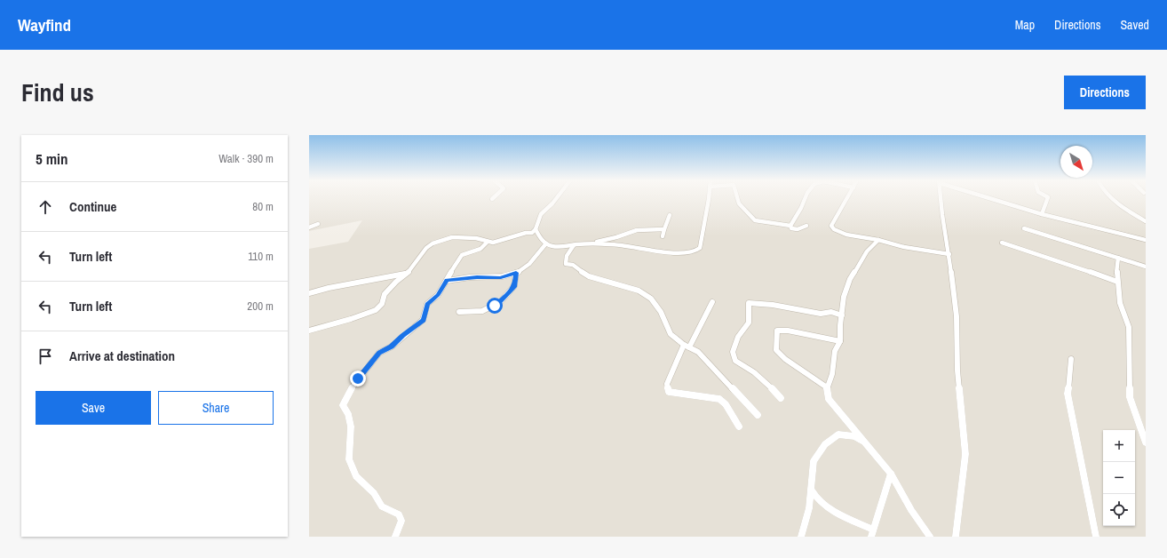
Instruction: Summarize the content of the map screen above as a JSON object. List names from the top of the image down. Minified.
{"north":"bottom right","page":{"header":"Wayfind","nav":["Map","Directions","Saved"],"title":"Find us","buttons":["Directions",["Save","Share"]],"heading":["5 min","Walk · 390 m"],"list":[["Continue","80 m"],["Turn left","110 m"],["Turn left","200 m"],"Arrive at destination"],"map_buttons":["+","−"]}}
